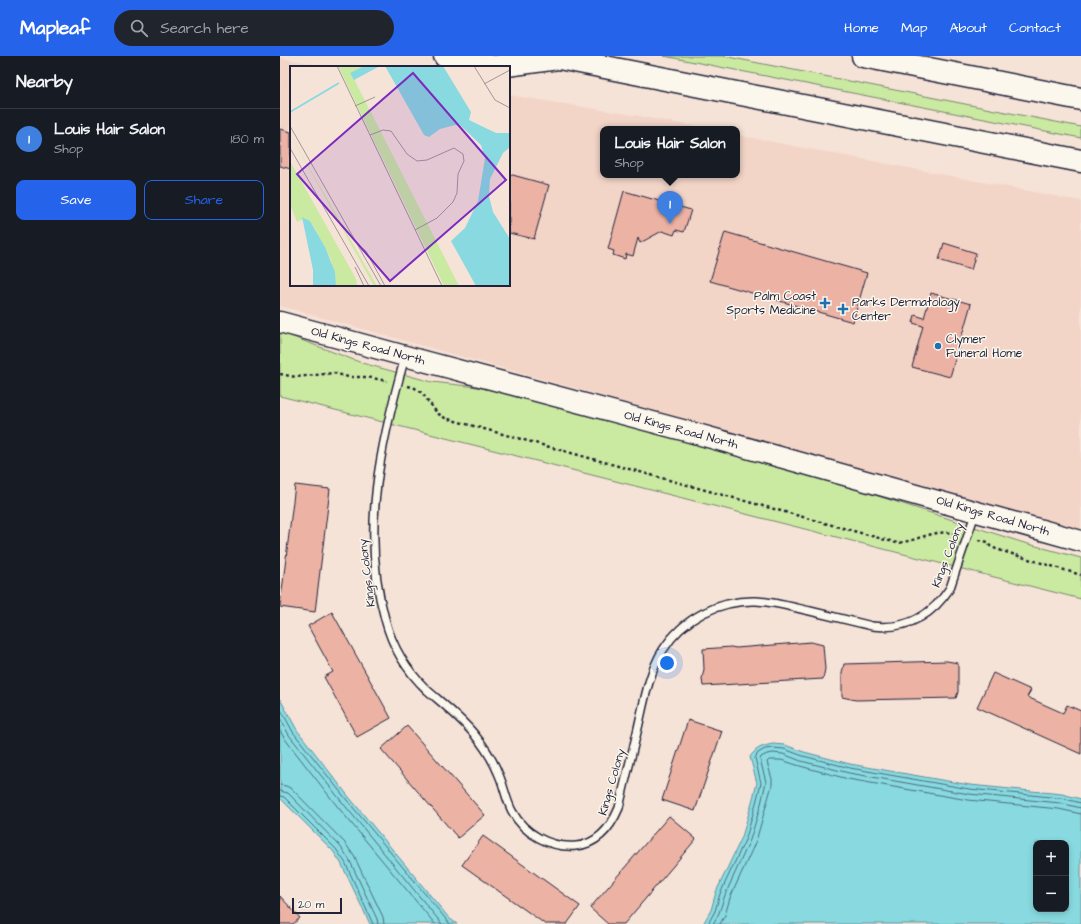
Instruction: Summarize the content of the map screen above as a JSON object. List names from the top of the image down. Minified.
{"streets":{"street":["Old Kings Road North"],"lane":["Kings Colony"]},"crossings":[["Old Kings Road North","Kings Colony"]],"places":{"health":["Palm Coast Sports Medicine","Parks Dermatology Center"],"other":["Clymer Funeral Home"]},"scale_bar":"20 m","page":{"header":"Mapleaf","search":"Search here","nav":["Home","Map","About","Contact"],"heading":"Nearby","list":[{"mark":"1","name":"Louis Hair Salon","note":"Shop","value":"180 m"}],"popup":["Louis Hair Salon","Shop"],"buttons":["Save","Share"],"pins":"1","map_buttons":["+","−"],"scale":"20 m"}}
